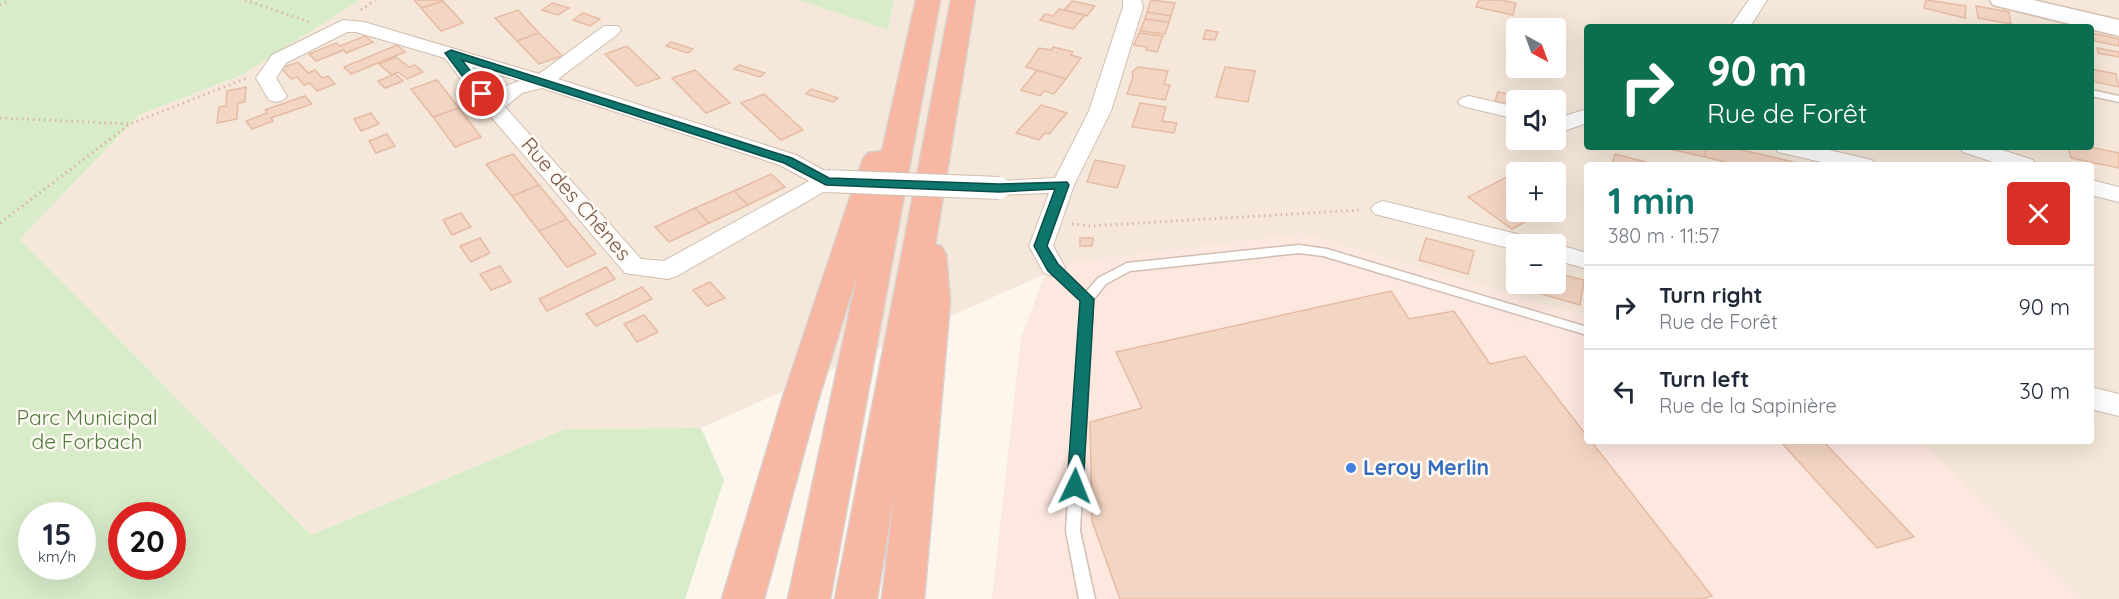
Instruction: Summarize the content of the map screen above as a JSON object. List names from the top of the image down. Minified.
{"streets":{"street":["Rue des Chênes"]},"parks":["Parc Municipal de Forbach"],"places":["Leroy Merlin"],"north":"bottom right","page":{"map_buttons":["+","−"],"turn":["90 m","Rue de Forêt"],"heading":["1 min","380 m · 11:57"],"list":[{"name":"Turn right","note":"Rue de Forêt","value":"90 m"},{"name":"Turn left","note":"Rue de la Sapinière","value":"30 m"}],"speed":"15 km/h","limit":"20"}}
